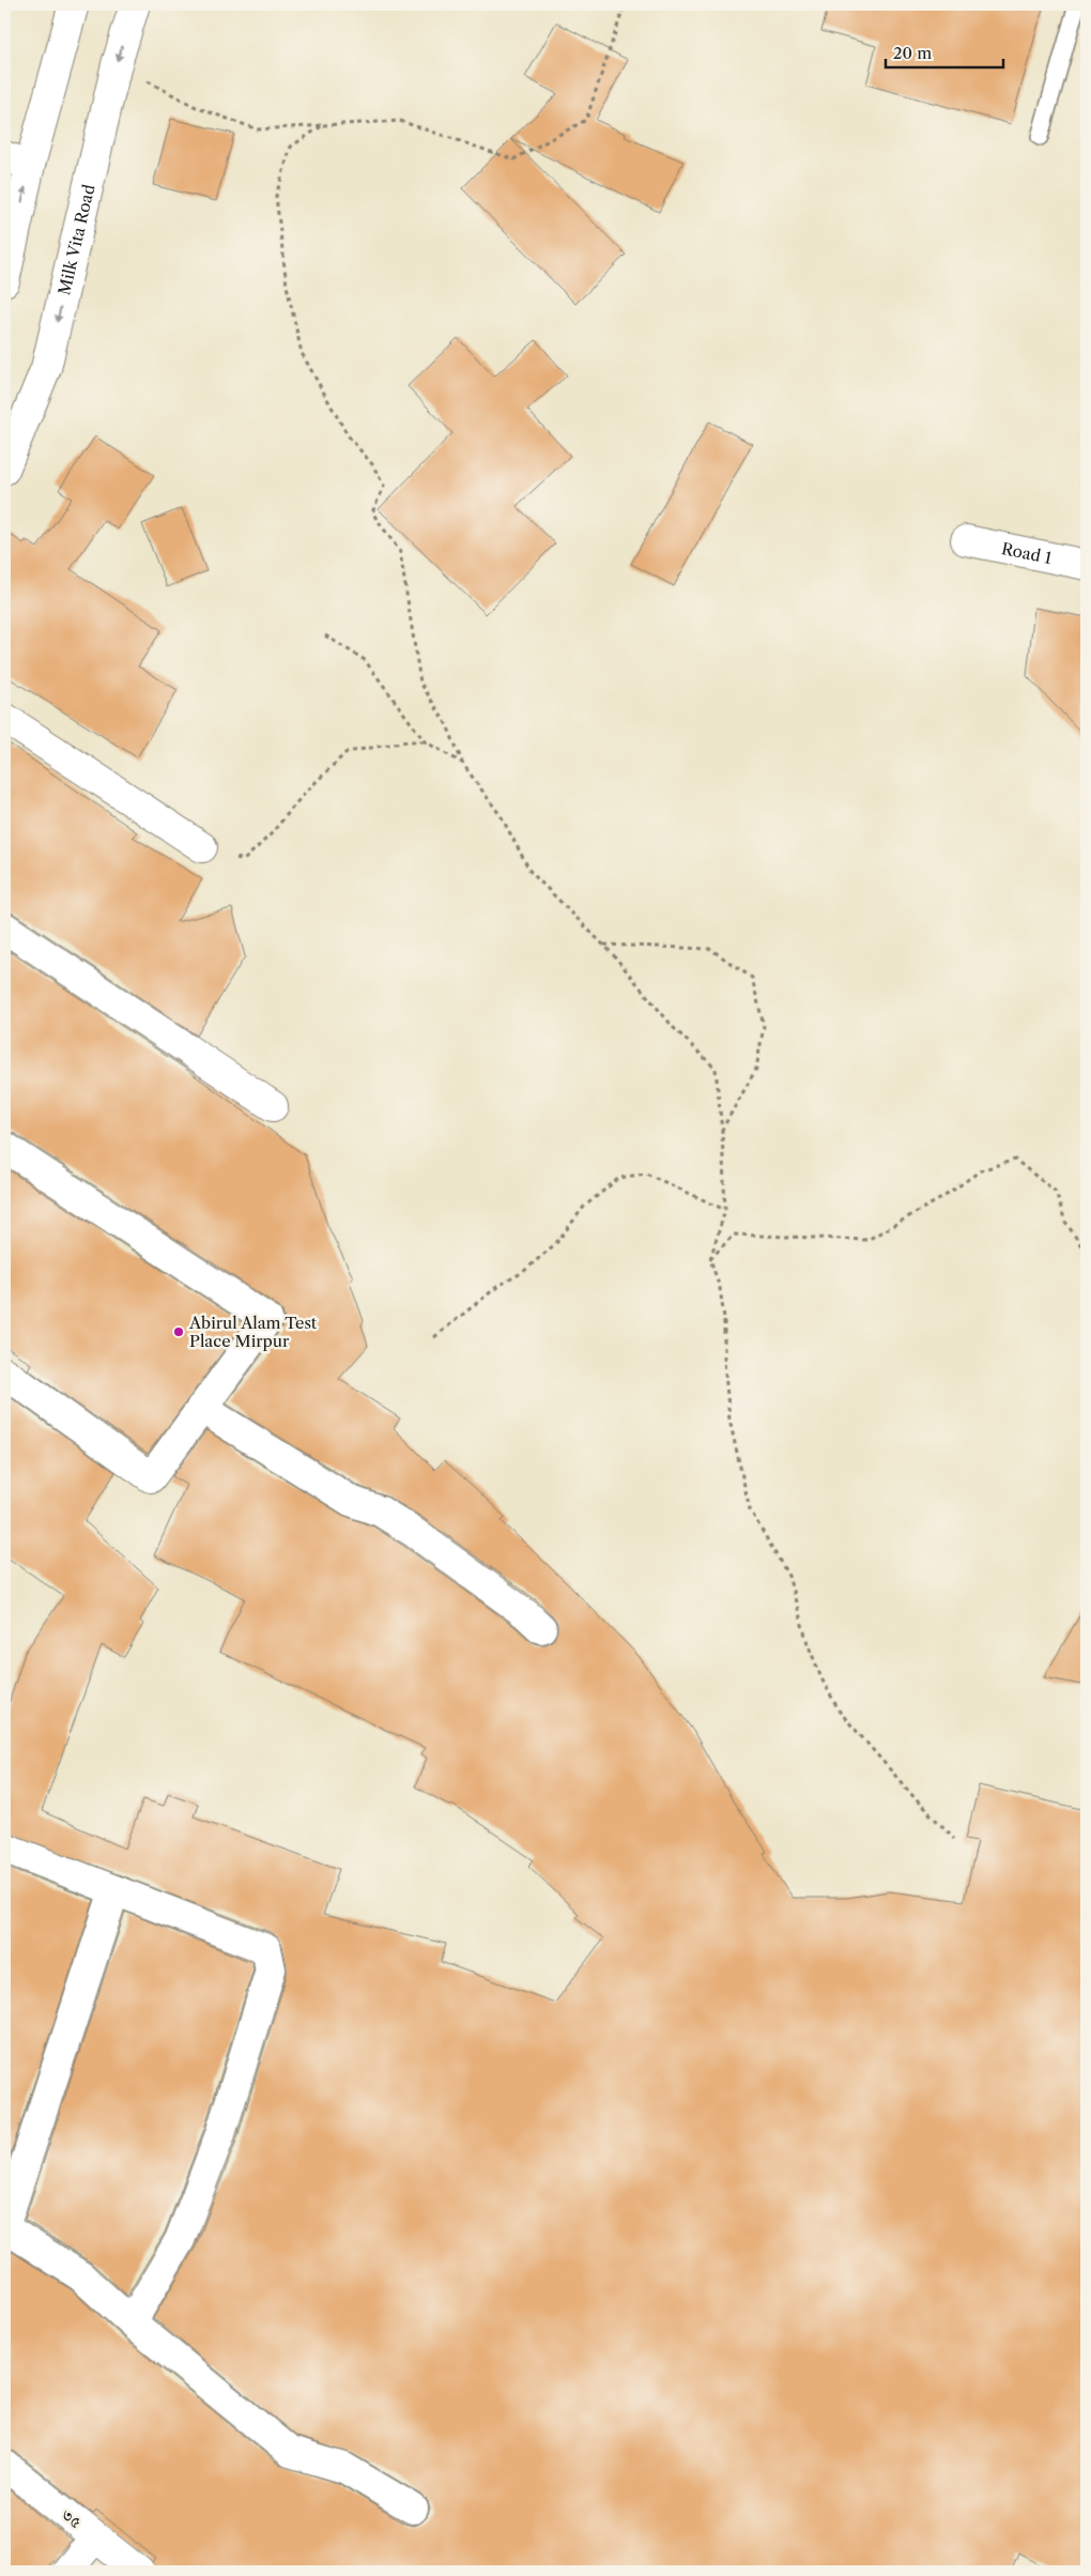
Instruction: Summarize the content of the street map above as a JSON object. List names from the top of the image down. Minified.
{"streets":{"street":["Milk Vita Road","Road 1","৩৫"]},"places":["Abirul Alam Test Place Mirpur"],"scale_bar":"20 m"}
